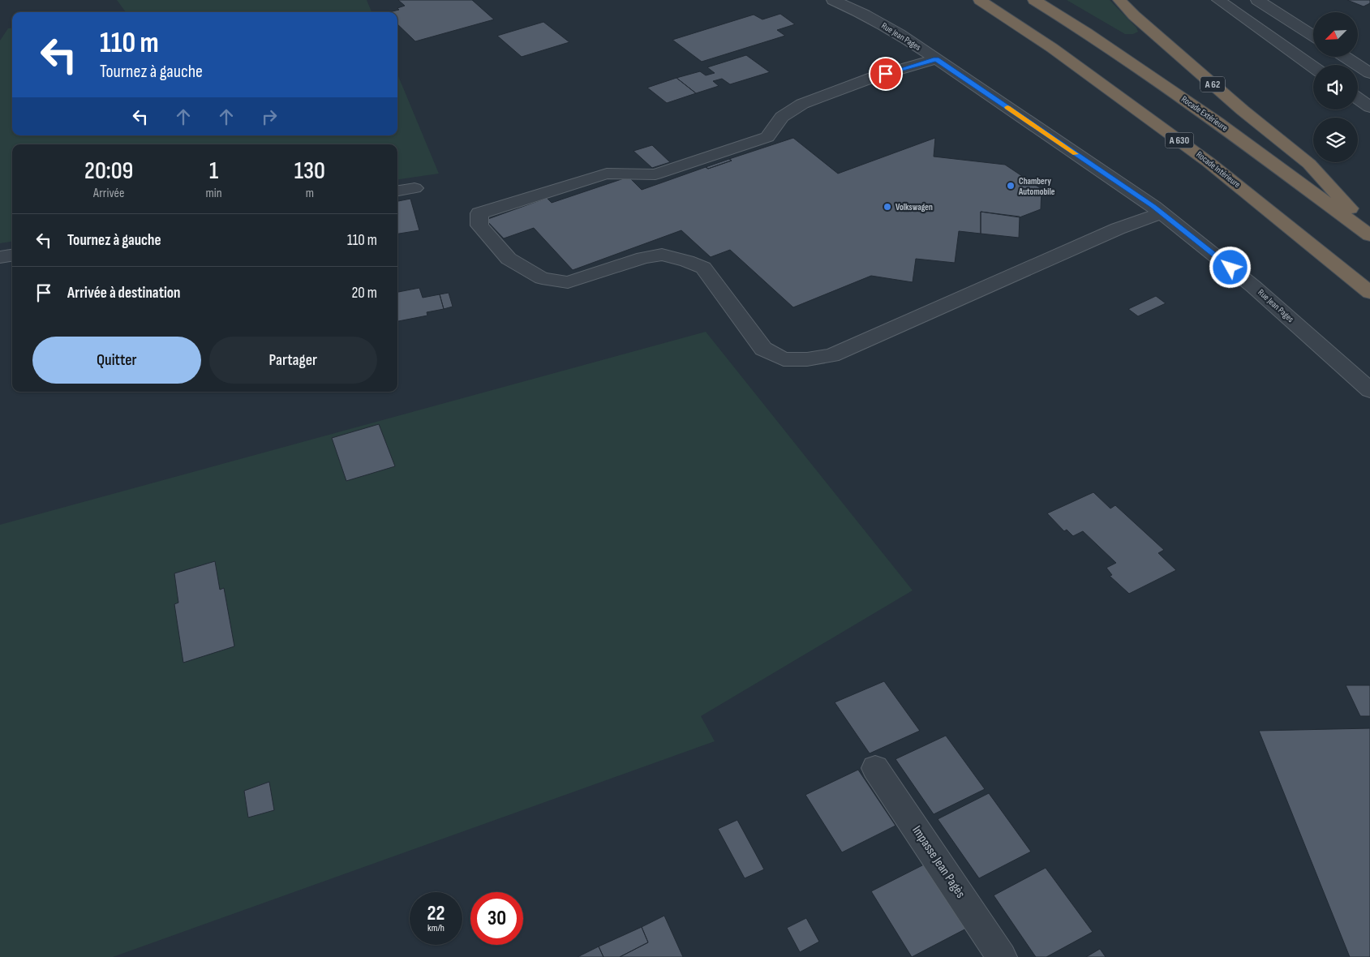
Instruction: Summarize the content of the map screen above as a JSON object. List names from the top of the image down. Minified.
{"streets":{"highway":["A 62","Rocade Extérieure","A 630","Rocade Intérieure"],"street":["Rue Jean Pages","Impasse Jean Pagès"]},"places":["Chambery Automobile","Volkswagen"],"north":"bottom left","page":{"turn":["110 m","Tournez à gauche"],"eta":["20:09","Arrivée","1","min","130","m"],"list":[{"name":"Tournez à gauche","value":"110 m"},{"name":"Arrivée à destination","value":"20 m"}],"buttons":["Quitter","Partager"],"speed":"22 km/h","limit":"30"}}
